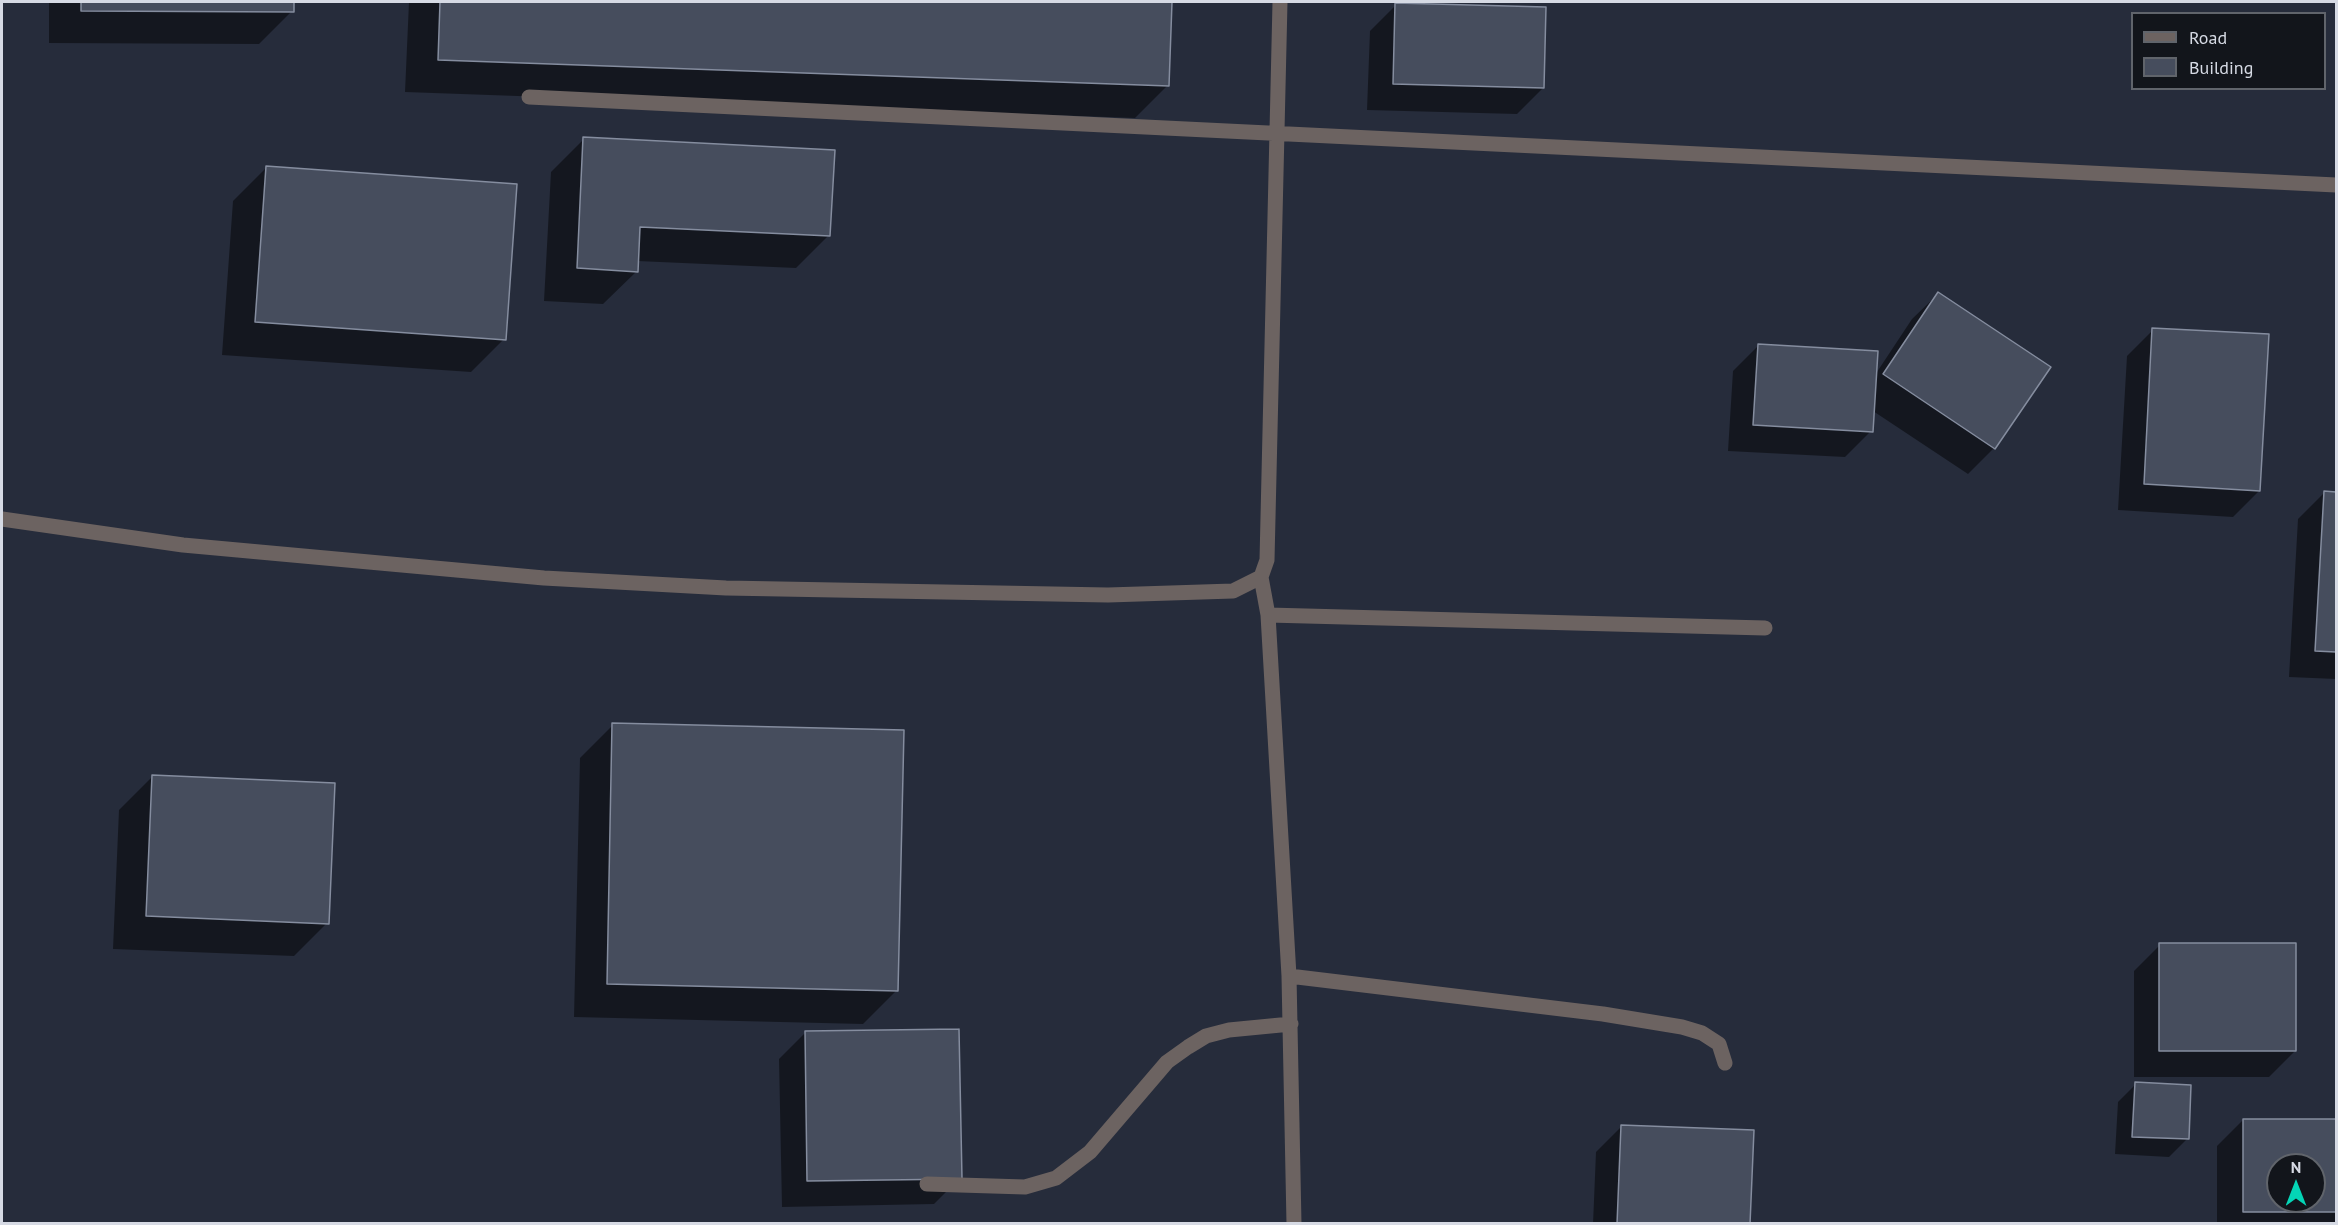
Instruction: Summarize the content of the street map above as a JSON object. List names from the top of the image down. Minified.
{"legend":["Road","Building"],"north":"top"}
